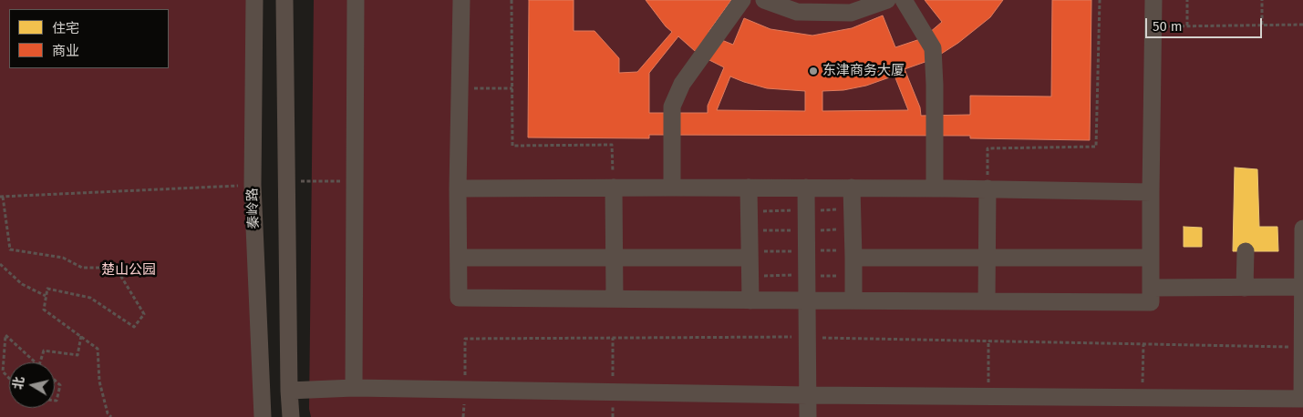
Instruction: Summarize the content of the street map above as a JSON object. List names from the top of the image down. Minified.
{"streets":{"street":["秦岭路"]},"parks":["楚山公园"],"places":["东津商务大厦"],"legend":["住宅","商业"],"scale_bar":"50 m","north":"left"}
